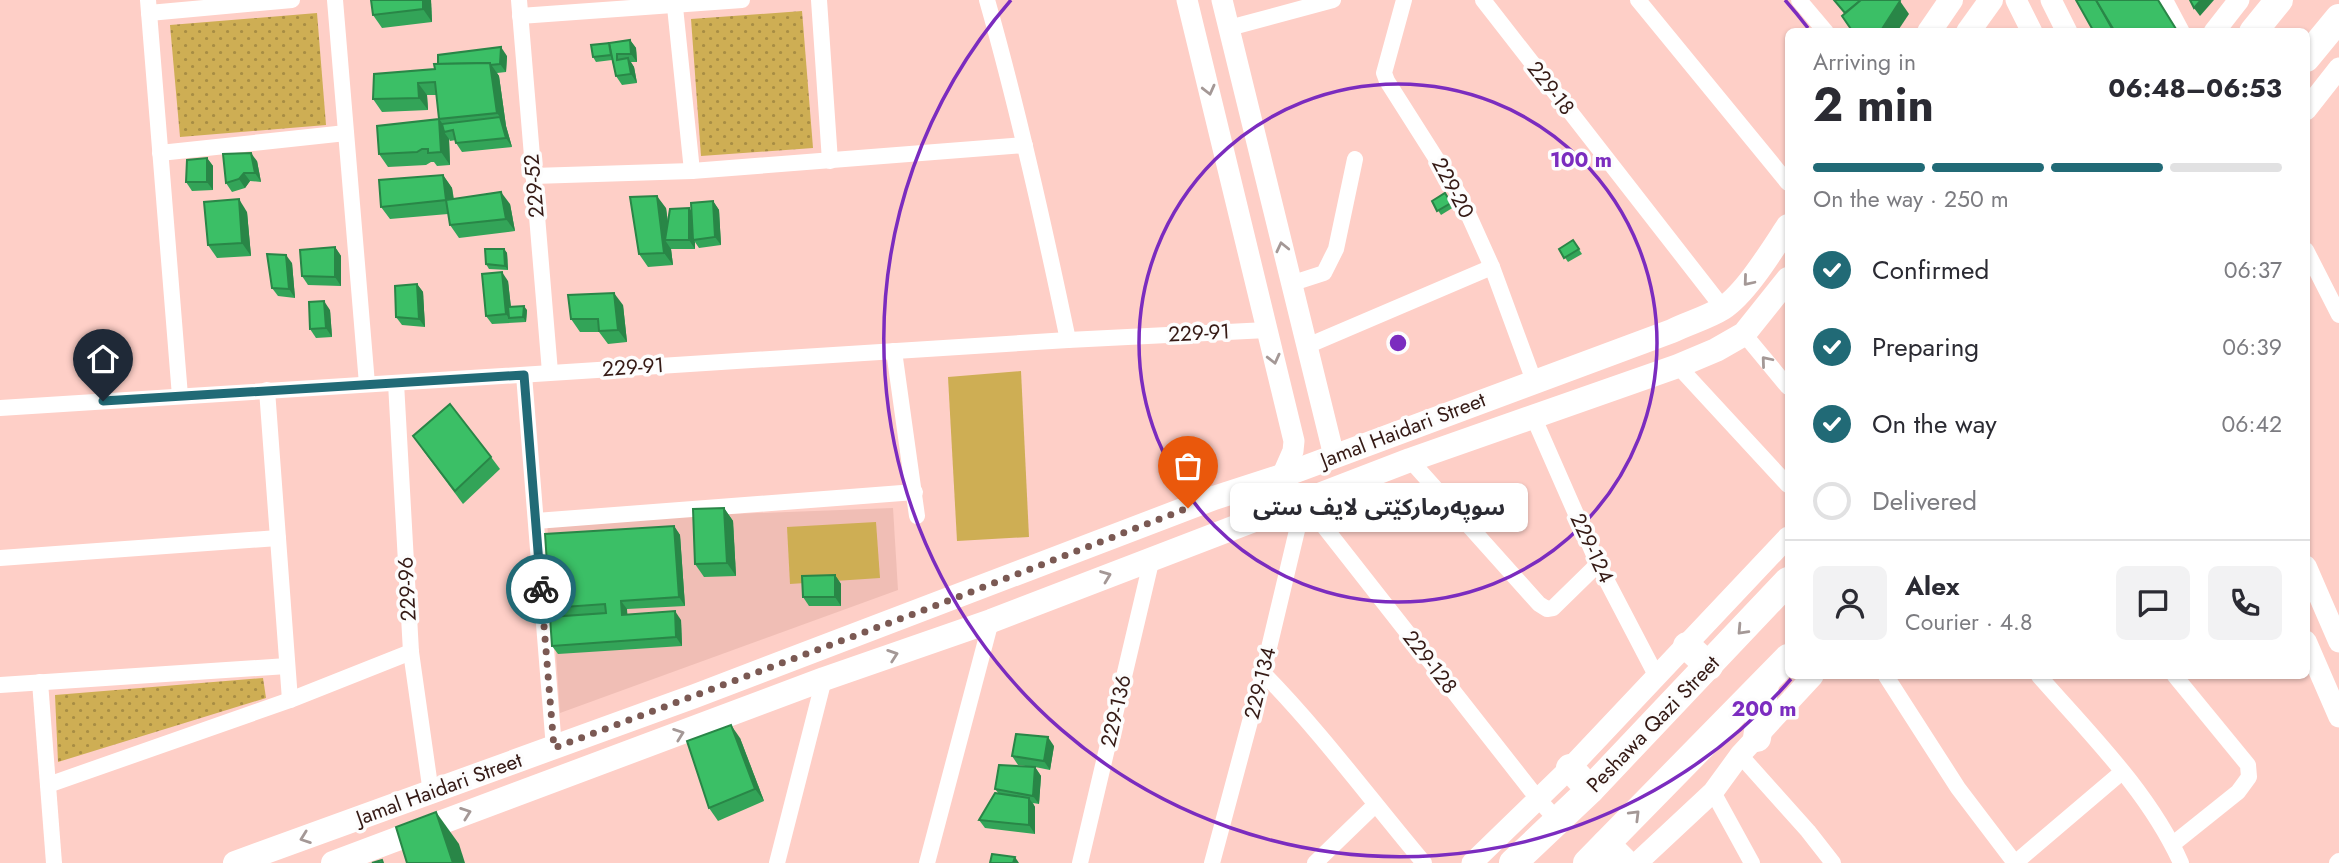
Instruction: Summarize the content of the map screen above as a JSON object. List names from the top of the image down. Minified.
{"streets":{"highway":["Peshawa Qazi Street"],"main road":["Jamal Haidari Street"],"street":["229-18","229-52","229-20","229-91","229-124","229-96","229-128","229-134","229-136"]},"crossings":[["229-18","Jamal Haidari Street"],["229-52","229-91"],["229-20","Jamal Haidari Street"],["229-91","229-96"],["Jamal Haidari Street","229-124"],["Jamal Haidari Street","229-96"],["Jamal Haidari Street","229-128"],["Jamal Haidari Street","229-134"],["Jamal Haidari Street","229-136"],["229-128","229-134"],["229-128","Peshawa Qazi Street"]],"places":["سوپەرمارکێتی لایف ستی"],"page":{"heading":["2 min","Arriving in","06:48–06:53"],"panel":["Alex","Courier · 4.8"],"bar":"On the way · 250 m","list":[["Confirmed","06:37"],["Preparing","06:39"],["On the way","06:42"],"Delivered"],"bubble":"سوپەرمارکێتی لایف ستی"},"rings":["100 m","200 m"]}
